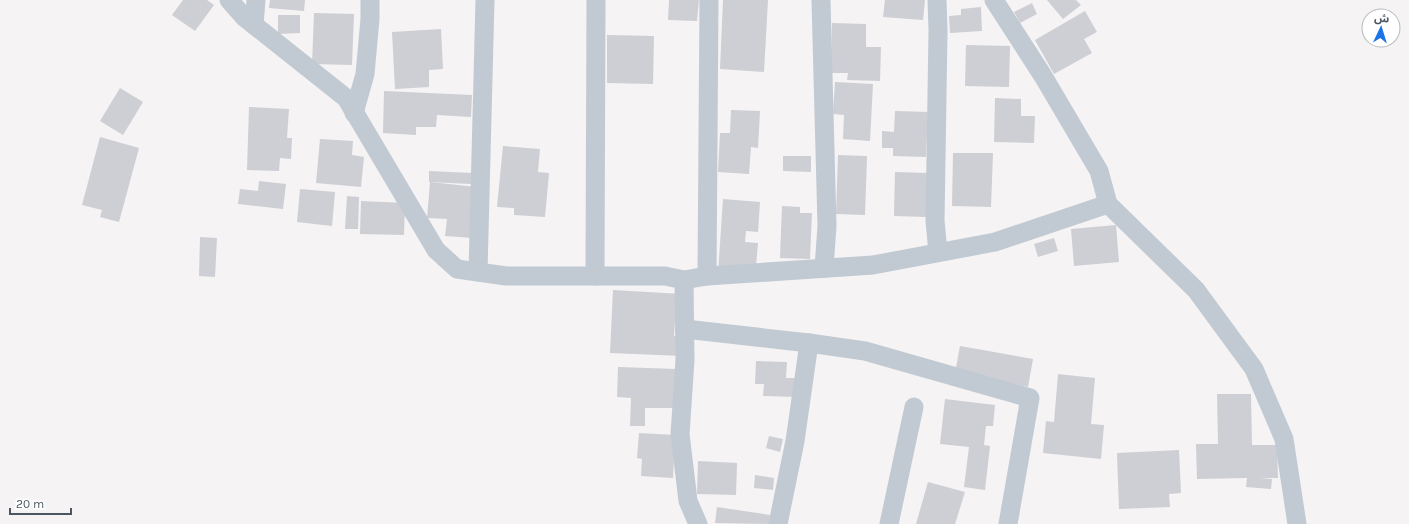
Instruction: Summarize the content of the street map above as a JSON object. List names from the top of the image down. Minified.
{"scale_bar":"20 m","north":"top"}
